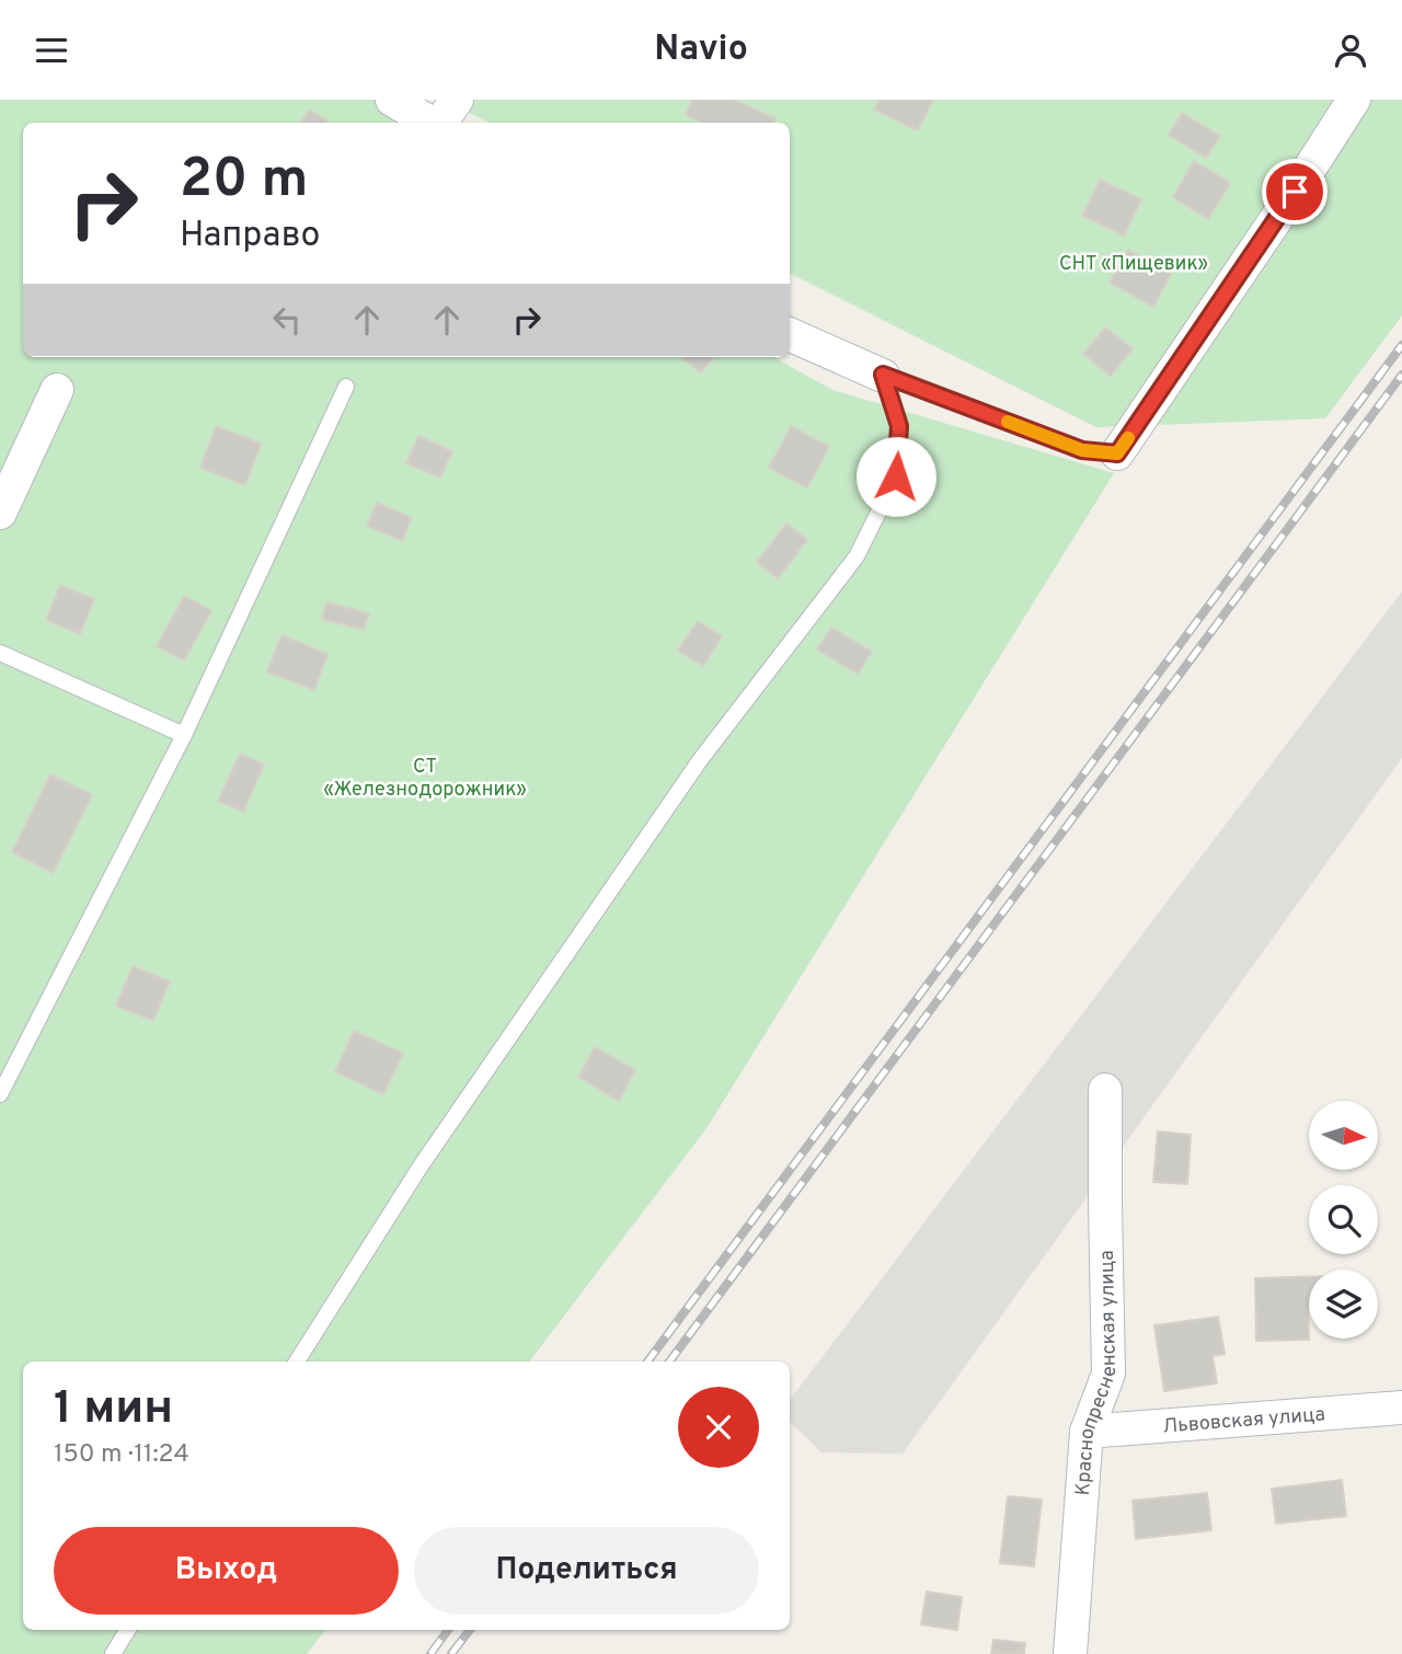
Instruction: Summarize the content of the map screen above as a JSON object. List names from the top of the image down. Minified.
{"streets":{"street":["Краснопресненская улица","Львовская улица"]},"crossings":[["Краснопресненская улица","Львовская улица"]],"parks":["СНТ «Пищевик»","СТ «Железнодорожник»"],"north":"right","page":{"header":"Navio","turn":["20 m","Направо"],"heading":["1 мин","150 m · 11:24"],"buttons":["Выход","Поделиться"]}}
